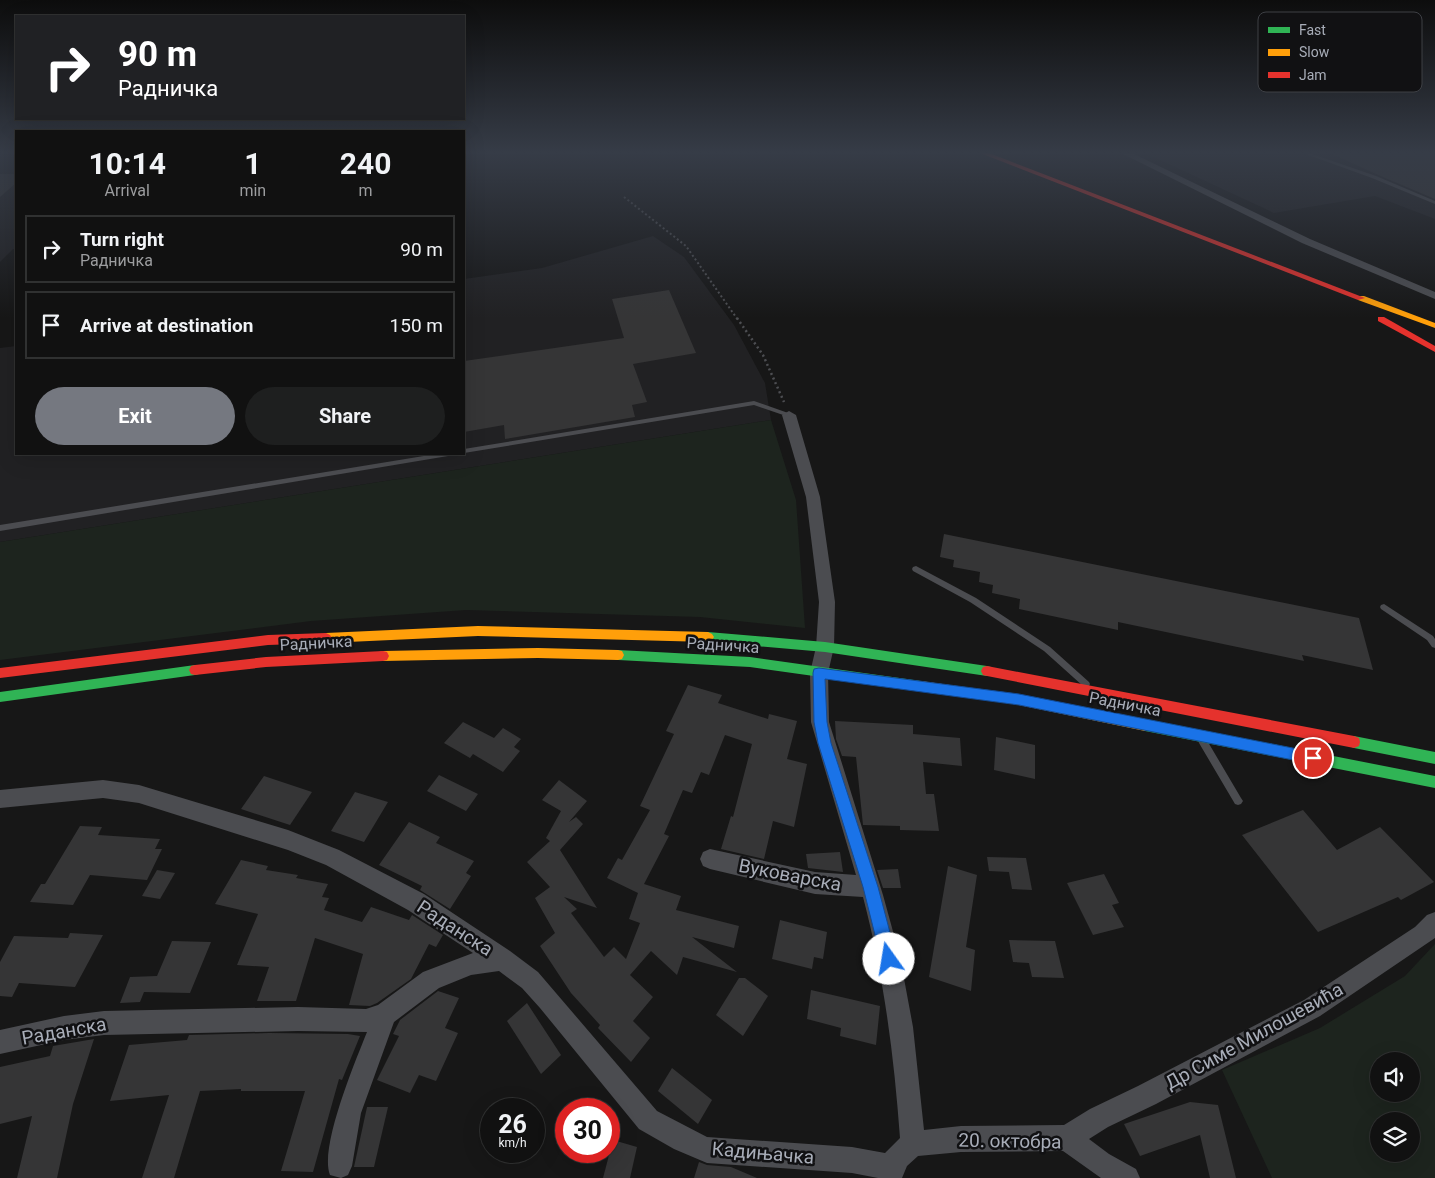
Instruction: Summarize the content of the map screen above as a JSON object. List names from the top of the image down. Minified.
{"streets":{"main road":["Радничка"],"street":["Вуковарска","Раданска","Др Симе Милошевића","20. октобра","Кадињачка"]},"crossings":[["Раданска","Кадињачка"],["Др Симе Милошевића","20. октобра"]],"legend":["Fast","Slow","Jam"],"page":{"turn":["90 m","Радничка"],"eta":["10:14","Arrival","1","min","240","m"],"list":[{"name":"Turn right","note":"Радничка","value":"90 m"},{"name":"Arrive at destination","value":"150 m"}],"buttons":["Exit","Share"],"speed":"26 km/h","limit":"30"}}
